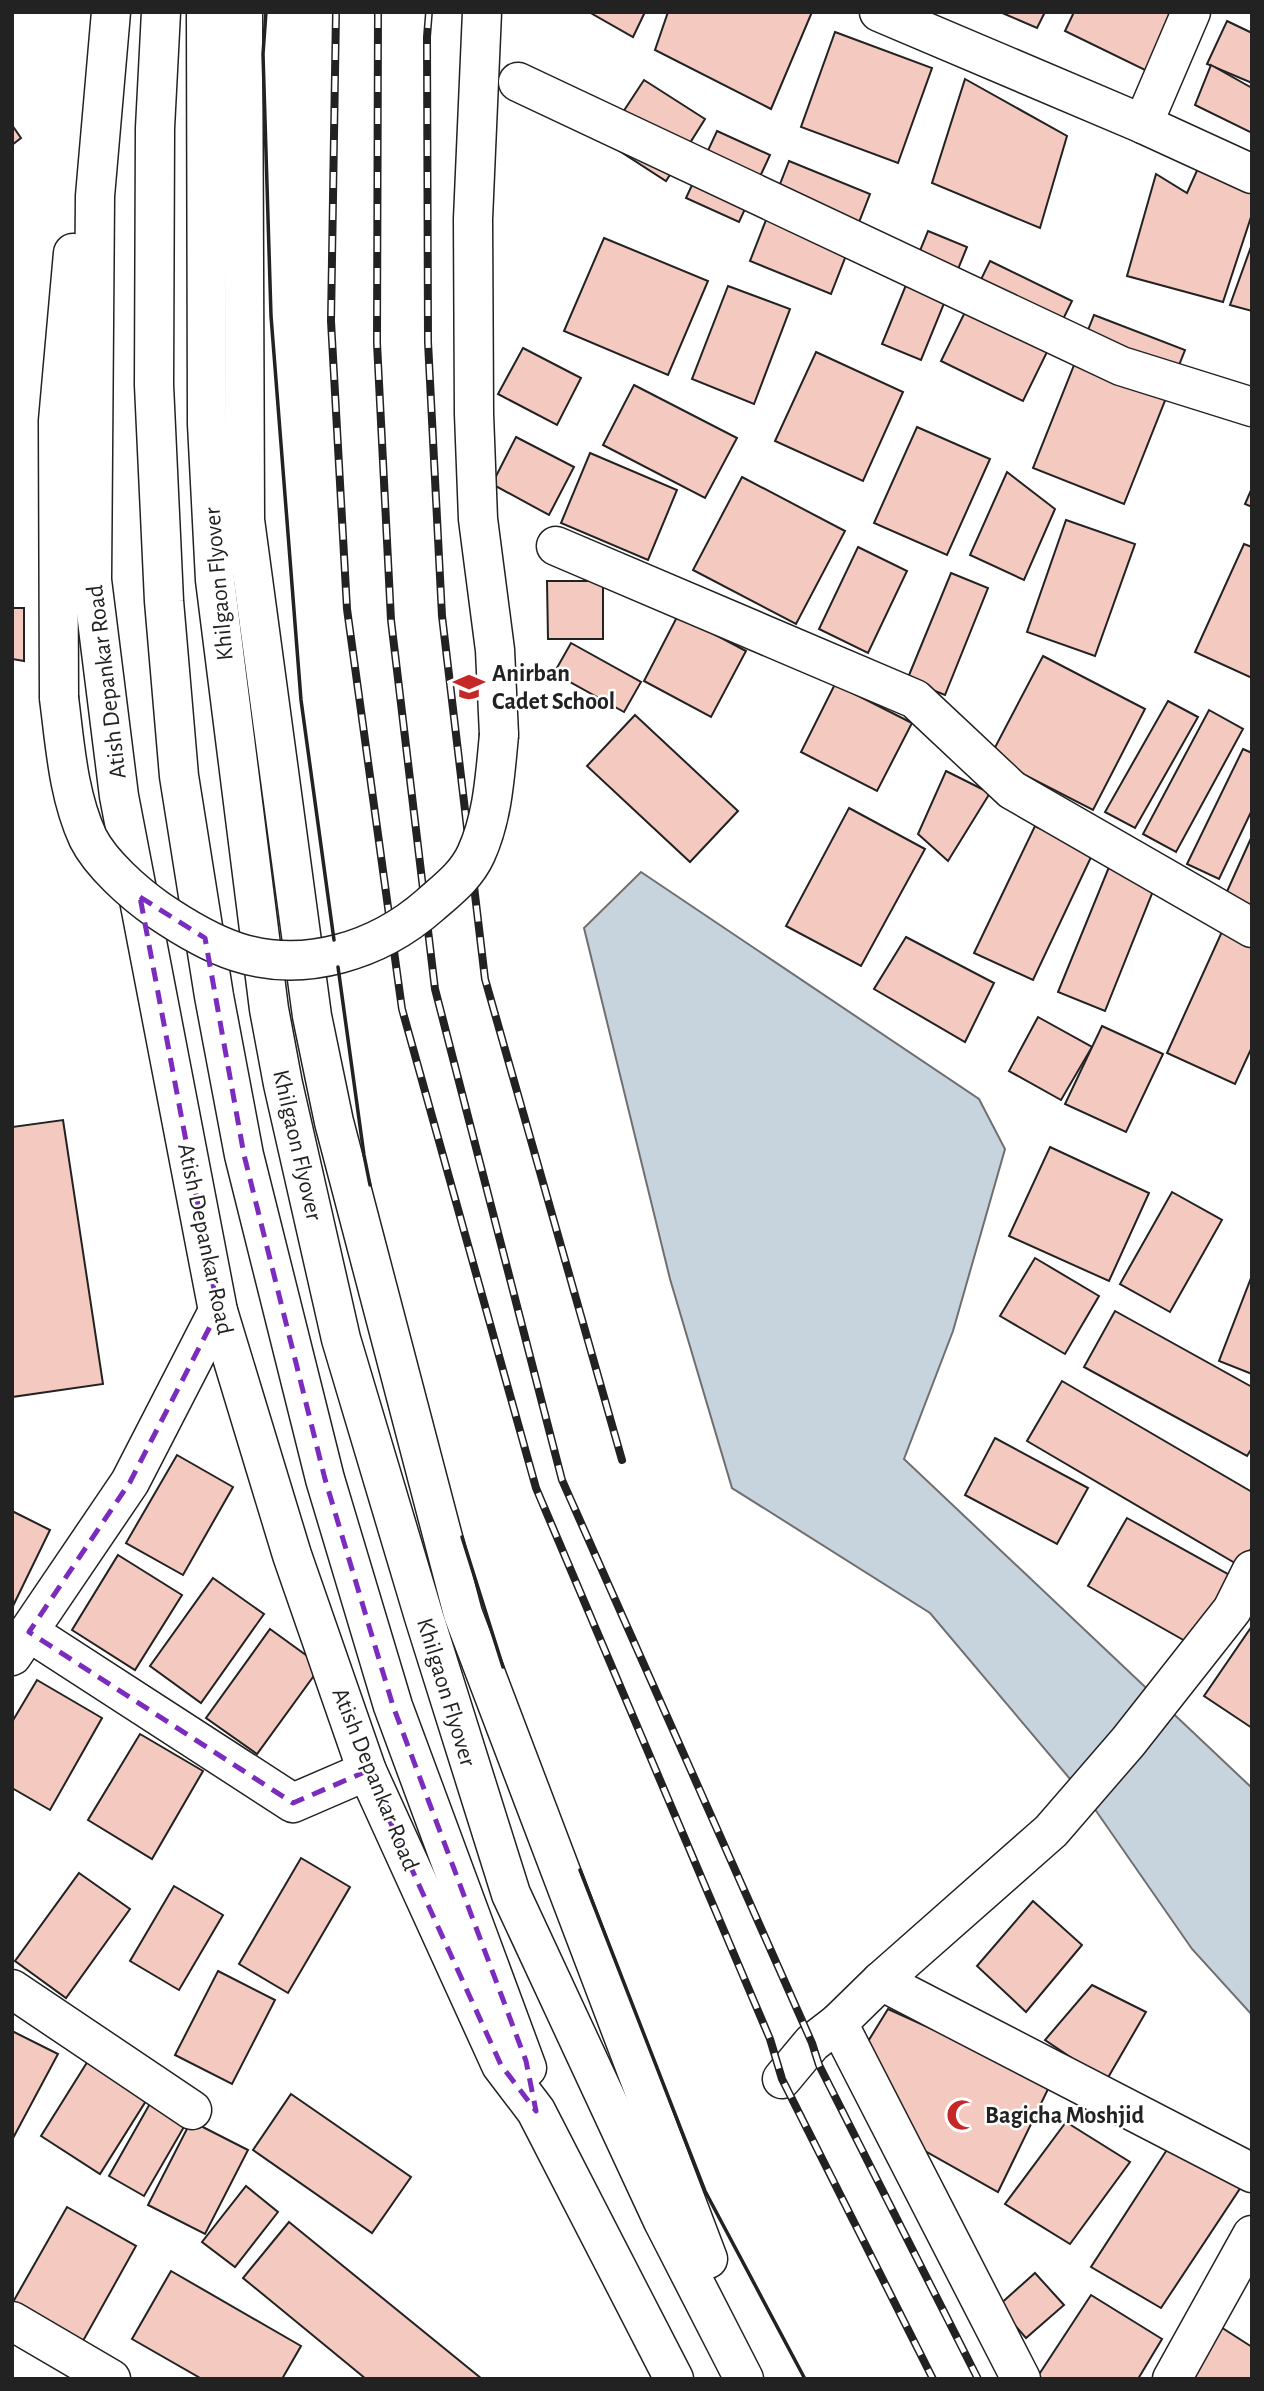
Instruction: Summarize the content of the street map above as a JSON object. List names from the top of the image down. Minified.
{"streets":{"main road":["Khilgaon Flyover","Atish Depankar Road"]},"crossings":[["Khilgaon Flyover","Atish Depankar Road"]],"places":{"school or university":["Anirban Cadet School"],"mosque":["Bagicha Moshjid"]}}
